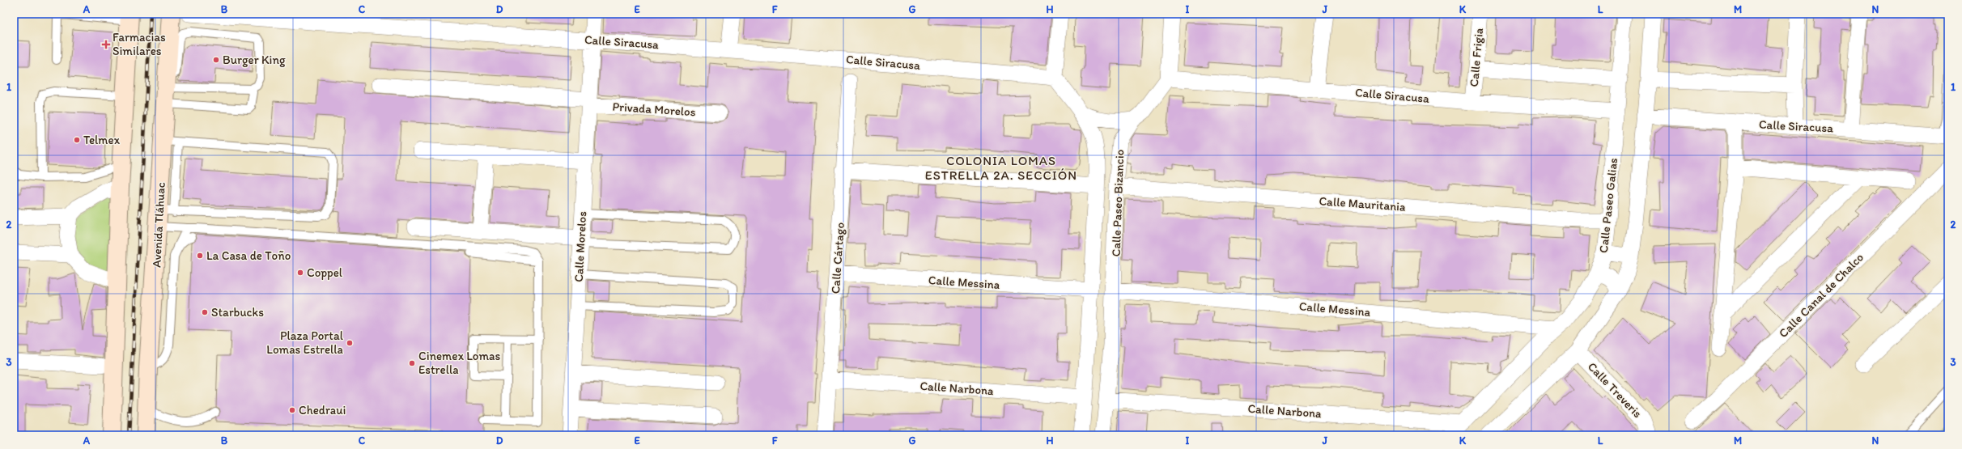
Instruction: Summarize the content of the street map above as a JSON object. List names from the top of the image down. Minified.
{"streets":{"main road":["Avenida Tláhuac"],"street":["Calle Siracusa","Calle Frigia","Privada Morelos","Calle Paseo Bizancio","Calle Mauritania","Calle Paseo Galias","Calle Morelos","Calle Cártago","Calle Messina","Calle Canal de Chalco","Calle Narbona","Calle Treveris"]},"crossings":[["Calle Siracusa","Calle Frigia"],["Calle Siracusa","Calle Paseo Bizancio"],["Calle Siracusa","Calle Paseo Galias"],["Calle Siracusa","Calle Morelos"],["Privada Morelos","Calle Morelos"],["Calle Paseo Bizancio","Calle Mauritania"],["Calle Paseo Bizancio","Calle Messina"],["Calle Paseo Bizancio","Calle Narbona"],["Calle Mauritania","Calle Paseo Galias"],["Calle Paseo Galias","Calle Messina"],["Calle Paseo Galias","Calle Narbona"],["Calle Cártago","Calle Messina"],["Calle Cártago","Calle Narbona"]],"districts":["COLONIA LOMAS ESTRELLA 2A. SECCIÓN"],"places":{"health":["Farmacias Similares"],"other":["Burger King","Telmex","La Casa de Toño","Coppel","Starbucks","Plaza Portal Lomas Estrella","Cinemex Lomas Estrella","Chedraui"]},"grid":{"columns":["A","B","C","D","E","F","G","H","I","J","K","L","M","N"],"rows":["1","2","3"]}}
